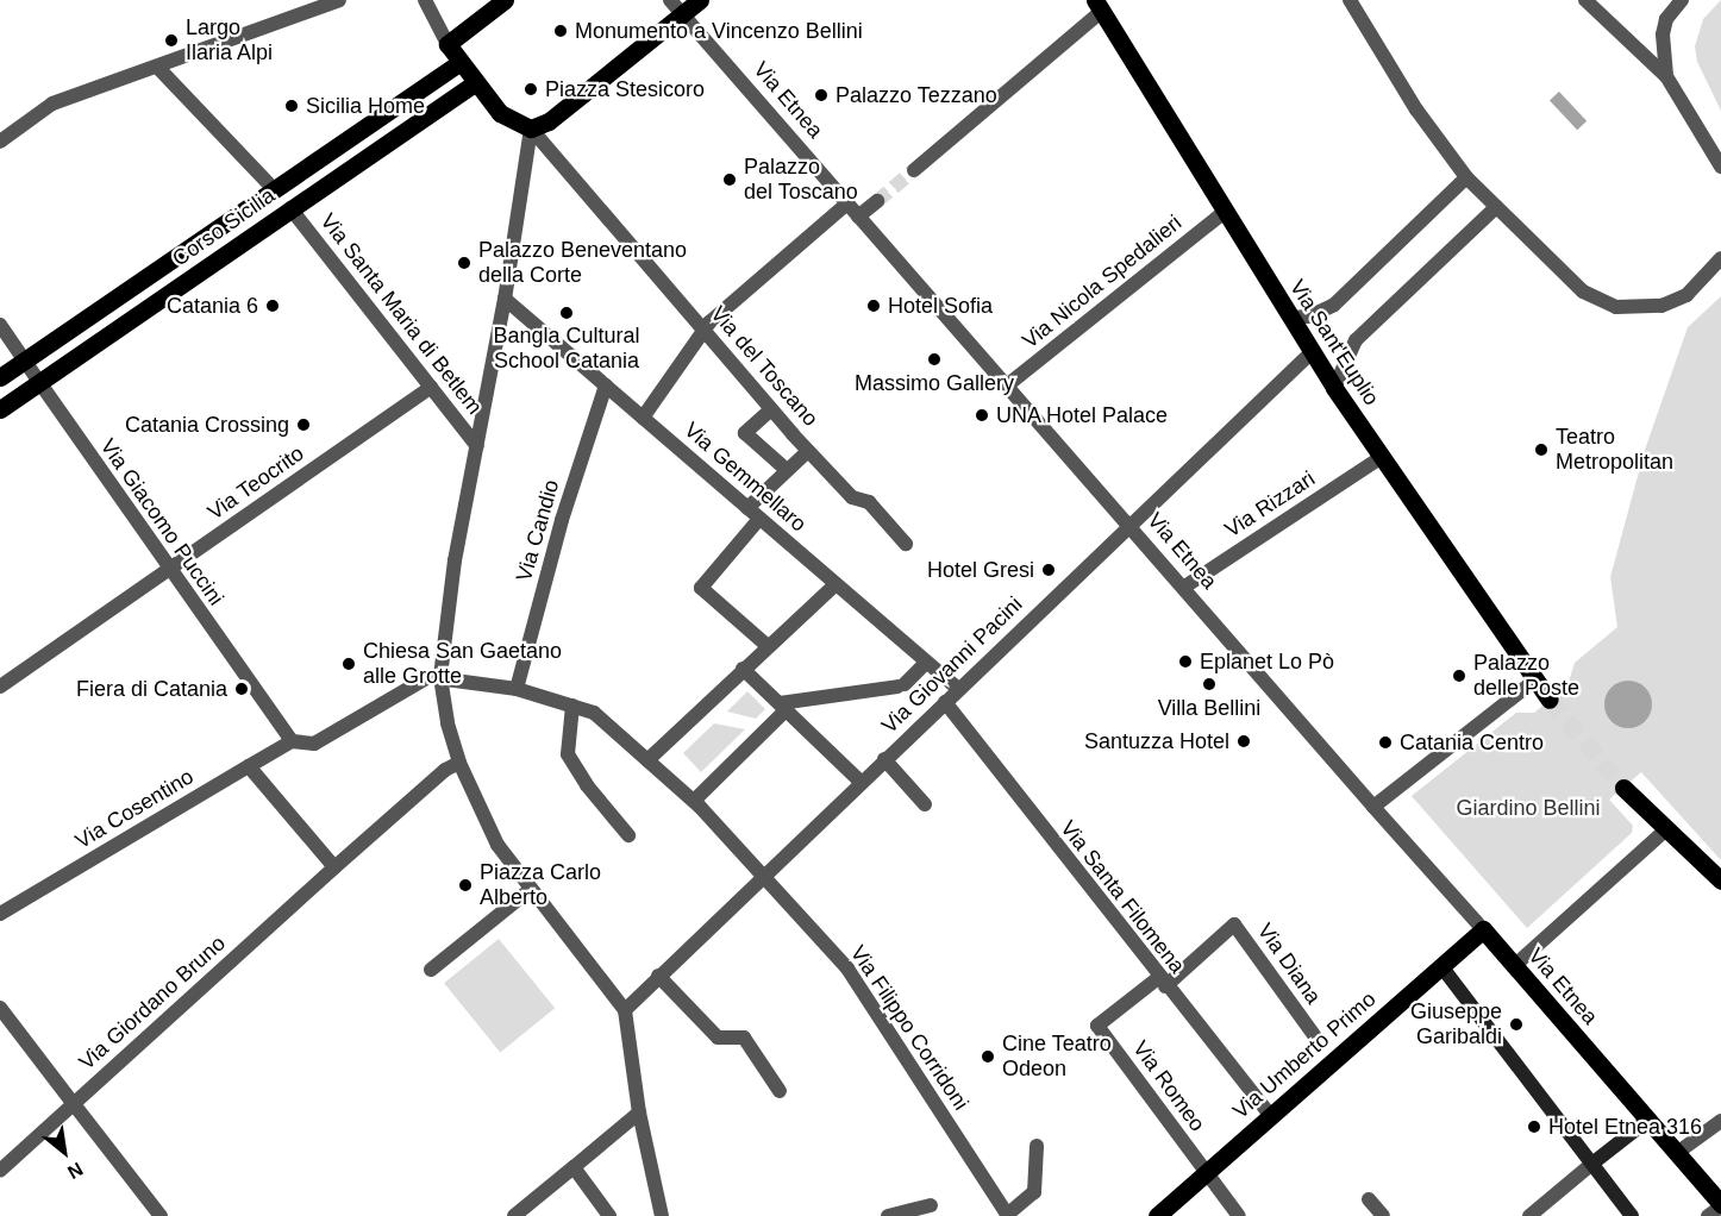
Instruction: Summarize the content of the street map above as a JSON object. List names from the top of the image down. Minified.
{"streets":{"main road":["Via Etnea","Corso Sicilia","Via Sant'Euplio","Via Umberto Primo"],"street":["Via Nicola Spedalieri","Via Santa Maria di Betlem","Via del Toscano","Via Gemmellaro","Via Teocrito","Via Rizzari","Via Giacomo Puccini","Via Candio","Via Giovanni Pacini","Via Cosentino","Via Santa Filomena","Via Diana","Via Giordano Bruno","Via Filippo Corridoni","Via Romeo"]},"crossings":[["Via Etnea","Via Nicola Spedalieri"],["Via Etnea","Via Rizzari"],["Via Etnea","Via Giovanni Pacini"],["Via Etnea","Via Umberto Primo"],["Corso Sicilia","Via Santa Maria di Betlem"],["Corso Sicilia","Via Giacomo Puccini"],["Via Nicola Spedalieri","Via Sant'Euplio"],["Via Santa Maria di Betlem","Via Teocrito"],["Via Sant'Euplio","Via Rizzari"],["Via Sant'Euplio","Via Giovanni Pacini"],["Via Gemmellaro","Via Candio"],["Via Gemmellaro","Via Giovanni Pacini"],["Via Teocrito","Via Giacomo Puccini"],["Via Giacomo Puccini","Via Cosentino"],["Via Candio","Via Filippo Corridoni"],["Via Giovanni Pacini","Via Santa Filomena"],["Via Giovanni Pacini","Via Filippo Corridoni"],["Via Santa Filomena","Via Diana"],["Via Santa Filomena","Via Umberto Primo"],["Via Santa Filomena","Via Romeo"],["Via Diana","Via Romeo"],["Via Umberto Primo","Via Romeo"]],"parks":["Giardino Bellini"],"places":["Monumento a Vincenzo Bellini","Largo Ilaria Alpi","Piazza Stesicoro","Palazzo Tezzano","Sicilia Home","Palazzo del Toscano","Palazzo Beneventano della Corte","Catania 6","Hotel Sofia","Bangla Cultural School Catania","Massimo Gallery","UNA Hotel Palace","Catania Crossing","Teatro Metropolitan","Hotel Gresi","Eplanet Lo Pò","Chiesa San Gaetano alle Grotte","Palazzo delle Poste","Villa Bellini","Fiera di Catania","Santuzza Hotel","Catania Centro","Piazza Carlo Alberto","Giuseppe Garibaldi","Cine Teatro Odeon","Hotel Etnea 316"],"north":"bottom right"}
